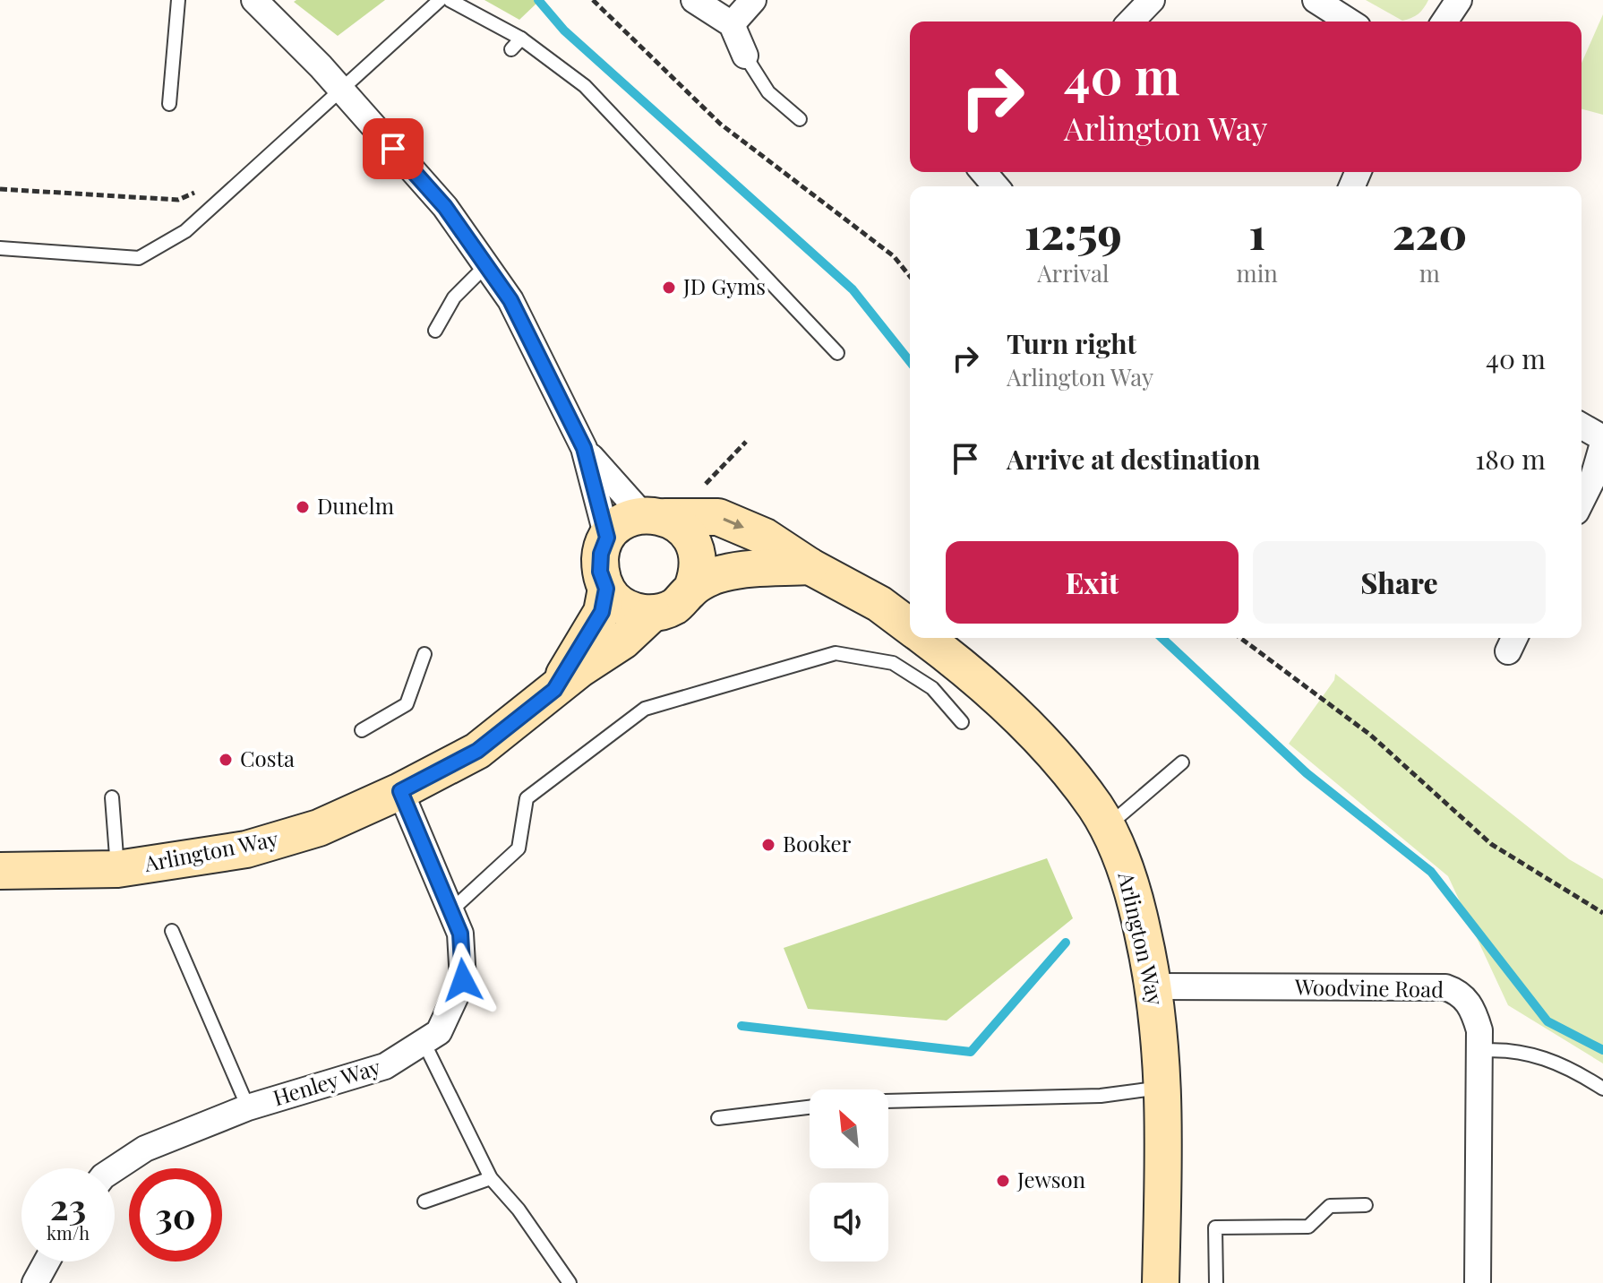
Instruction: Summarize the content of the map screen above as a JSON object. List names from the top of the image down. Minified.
{"streets":{"street":["Arlington Way","Woodvine Road","Henley Way"]},"crossings":[["Arlington Way","Woodvine Road"],["Arlington Way","Henley Way"]],"places":["JD Gyms","Dunelm","Costa","Booker","Jewson"],"north":"top left","page":{"turn":["40 m","Arlington Way"],"eta":["12:59","Arrival","1","min","220","m"],"list":[{"name":"Turn right","note":"Arlington Way","value":"40 m"},{"name":"Arrive at destination","value":"180 m"}],"buttons":["Exit","Share"],"speed":"23 km/h","limit":"30"}}
